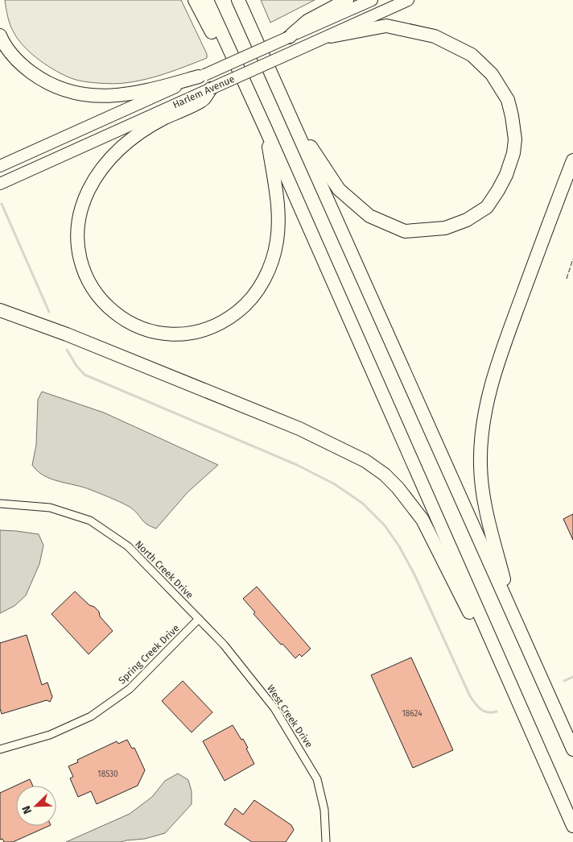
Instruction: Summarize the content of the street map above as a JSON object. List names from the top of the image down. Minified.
{"streets":{"main road":["Harlem Avenue"],"street":["North Creek Drive","Spring Creek Drive","West Creek Drive"]},"crossings":[["North Creek Drive","Spring Creek Drive"],["North Creek Drive","West Creek Drive"],["Spring Creek Drive","West Creek Drive"]],"house_numbers":["18624","18530"],"north":"bottom left"}
